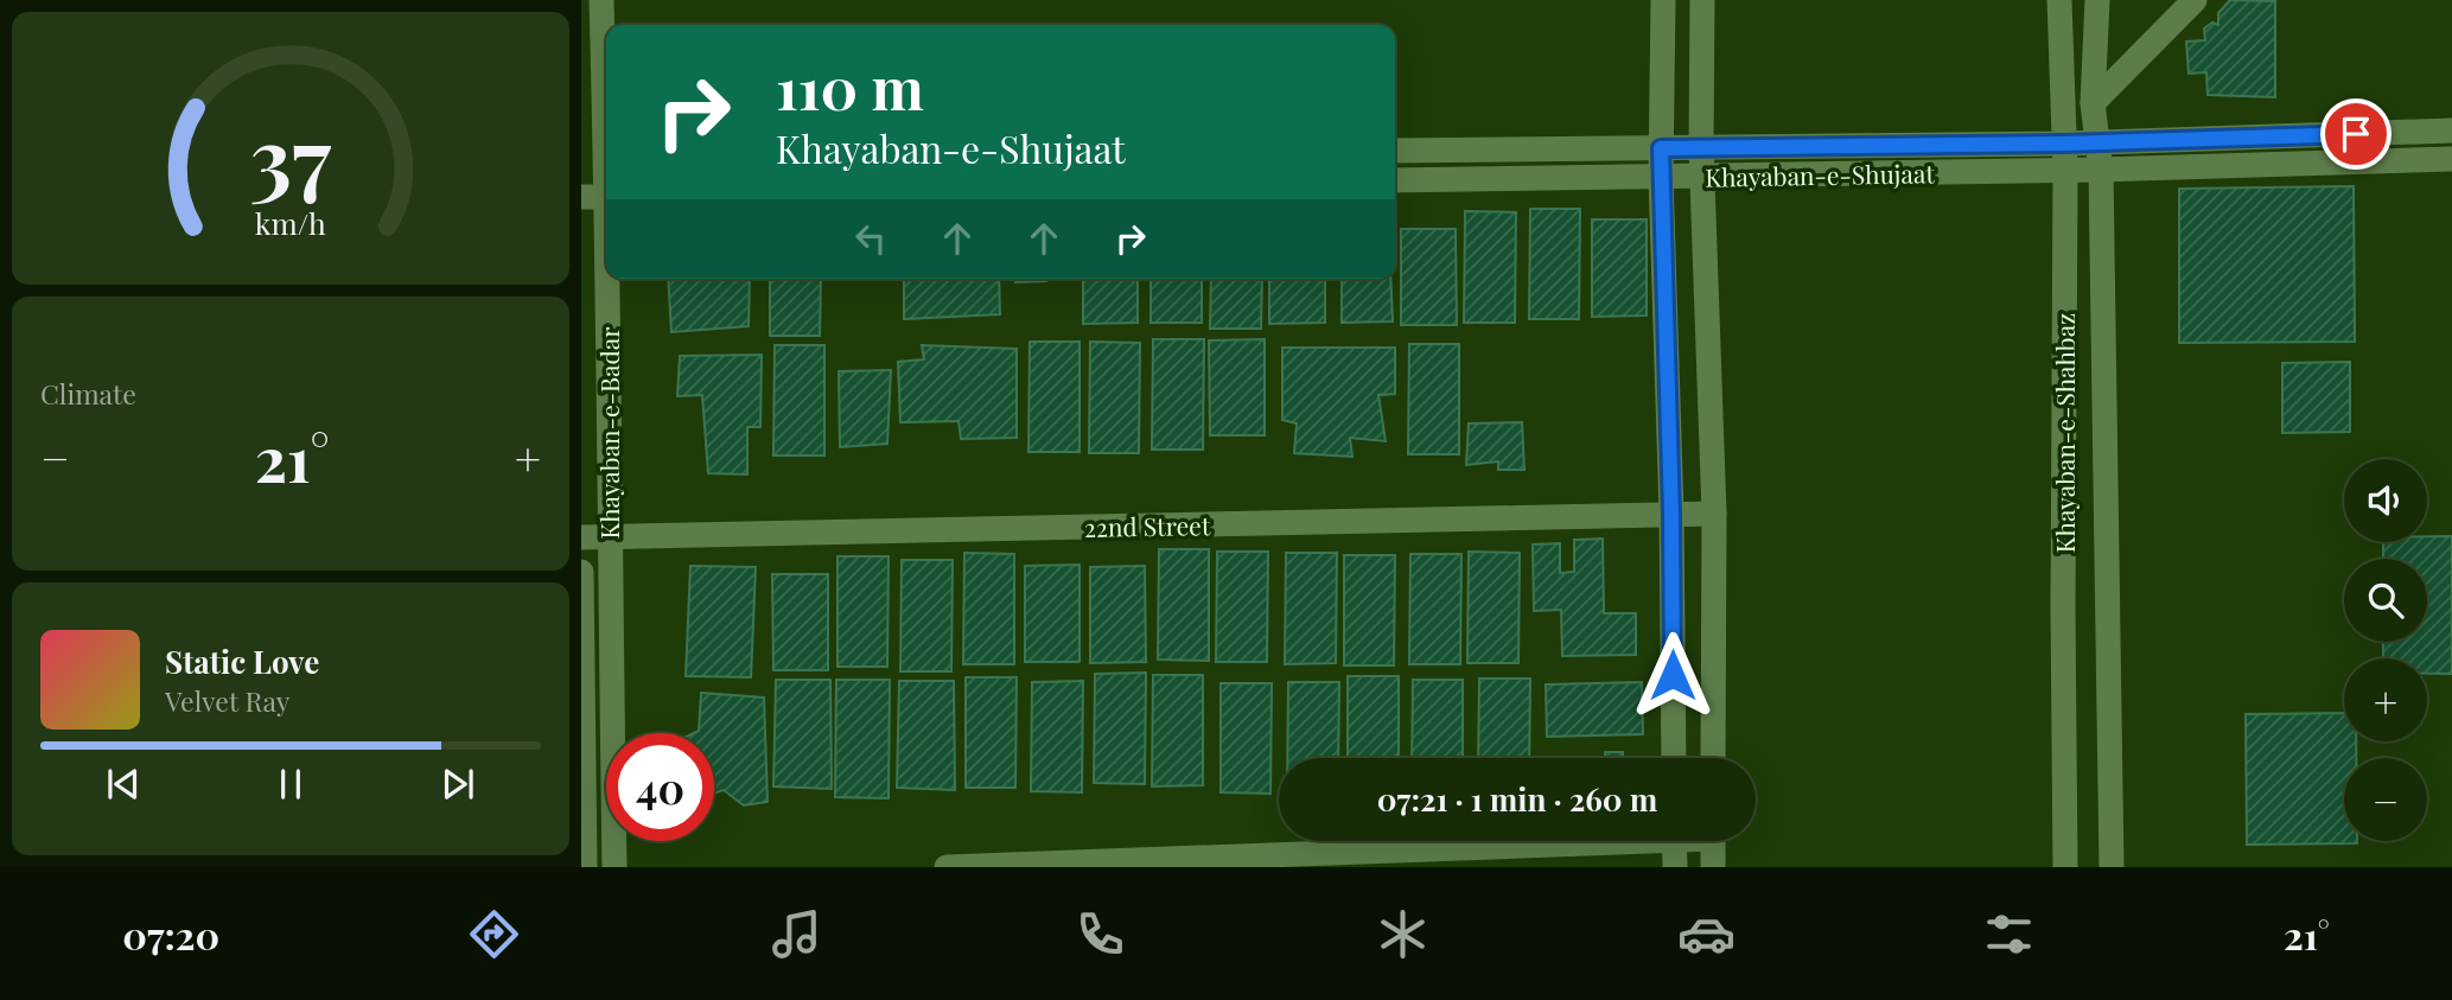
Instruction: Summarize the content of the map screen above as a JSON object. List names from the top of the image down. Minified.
{"streets":{"main road":["Khayaban-e-Shujaat","Khayaban-e-Badar","Khayaban-e-Shahbaz","22nd Street"]},"crossings":[["Khayaban-e-Shujaat","Khayaban-e-Shahbaz"],["Khayaban-e-Badar","22nd Street"]],"page":{"turn":["110 m","Khayaban-e-Shujaat"],"tile":"Climate","heat":["−","21°","+"],"map_buttons":["+","−"],"song":["Static Love","Velvet Ray"],"limit":"40","trip":"07:21 · 1 min · 260 m","tabs":["07:20","21°"],"gauge":["37","km/h"]}}
